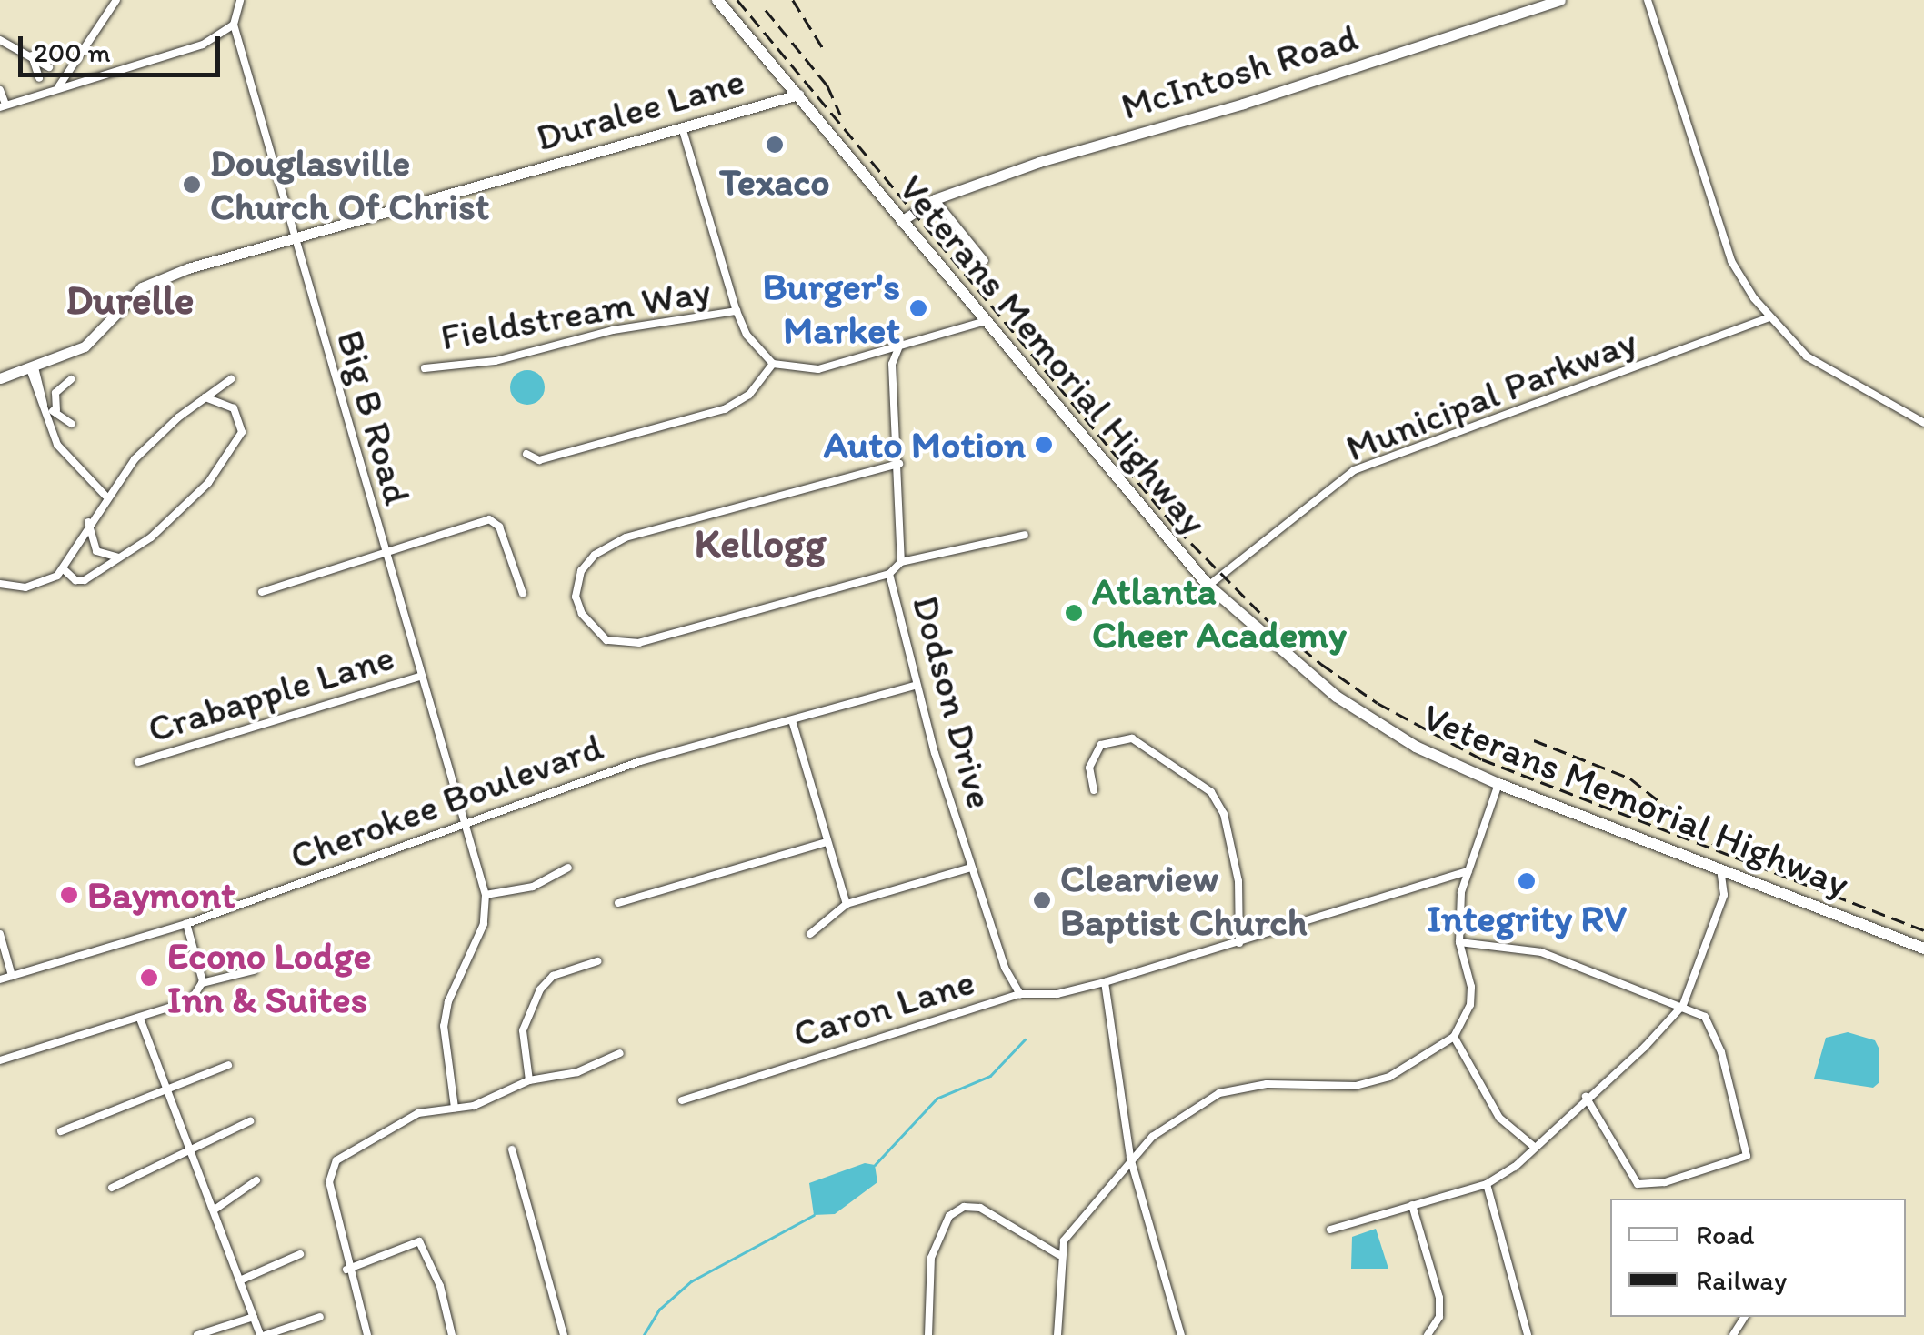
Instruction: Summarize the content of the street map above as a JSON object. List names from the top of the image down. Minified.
{"streets":{"main road":["Veterans Memorial Highway"],"street":["McIntosh Road","Duralee Lane","Fieldstream Way","Municipal Parkway","Big B Road","Crabapple Lane","Dodson Drive","Cherokee Boulevard","Caron Lane"]},"crossings":[["McIntosh Road","Veterans Memorial Highway"],["Duralee Lane","Veterans Memorial Highway"],["Duralee Lane","Big B Road"],["Veterans Memorial Highway","Municipal Parkway"],["Big B Road","Crabapple Lane"],["Big B Road","Cherokee Boulevard"],["Dodson Drive","Cherokee Boulevard"],["Dodson Drive","Caron Lane"]],"districts":["Durelle","Kellogg"],"places":["Texaco","Douglasville Church Of Christ","Burger's Market","Auto Motion","Atlanta Cheer Academy","Integrity RV","Baymont","Clearview Baptist Church","Econo Lodge Inn & Suites"],"legend":["Road","Railway"],"scale_bar":"200 m"}
